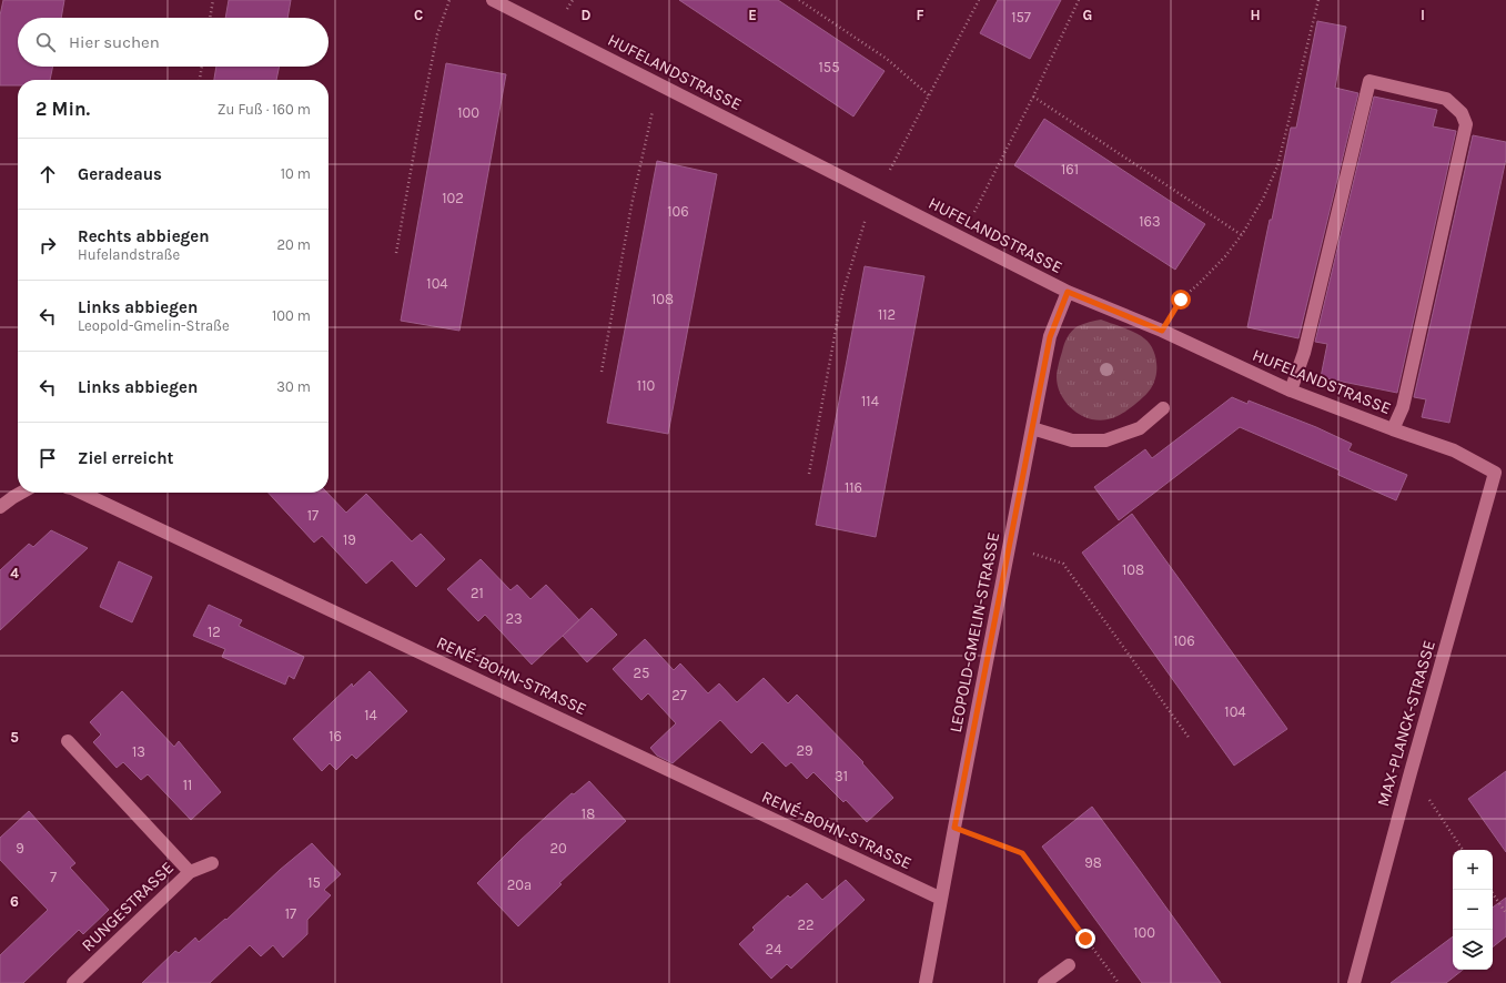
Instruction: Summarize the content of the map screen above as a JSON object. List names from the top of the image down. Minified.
{"streets":{"street":["HUFELANDSTRASSE","LEOPOLD-GMELIN-STRASSE","RENÉ-BOHN-STRASSE","MAX-PLANCK-STRASSE","RUNGESTRASSE"]},"crossings":[["HUFELANDSTRASSE","LEOPOLD-GMELIN-STRASSE"],["HUFELANDSTRASSE","MAX-PLANCK-STRASSE"],["LEOPOLD-GMELIN-STRASSE","RENÉ-BOHN-STRASSE"]],"house_numbers":["157","155","100","161","102","106","163","104","108","112","110","114","116","17","19","108","21","23","12","106","25","27","104","14","16","29","13","31","11","18","9","20","98","7","15","20a","17","22","100","24"],"page":{"search":"Hier suchen","heading":["2 Min.","Zu Fuß · 160 m"],"list":[["Geradeaus","10 m"],["Rechts abbiegen","Hufelandstraße","20 m"],["Links abbiegen","Leopold-Gmelin-Straße","100 m"],["Links abbiegen","30 m"],"Ziel erreicht"],"map_buttons":["+","−"]},"grid":{"columns":["C","D","E","F","G","H","I"],"rows":["4","5","6"]}}
